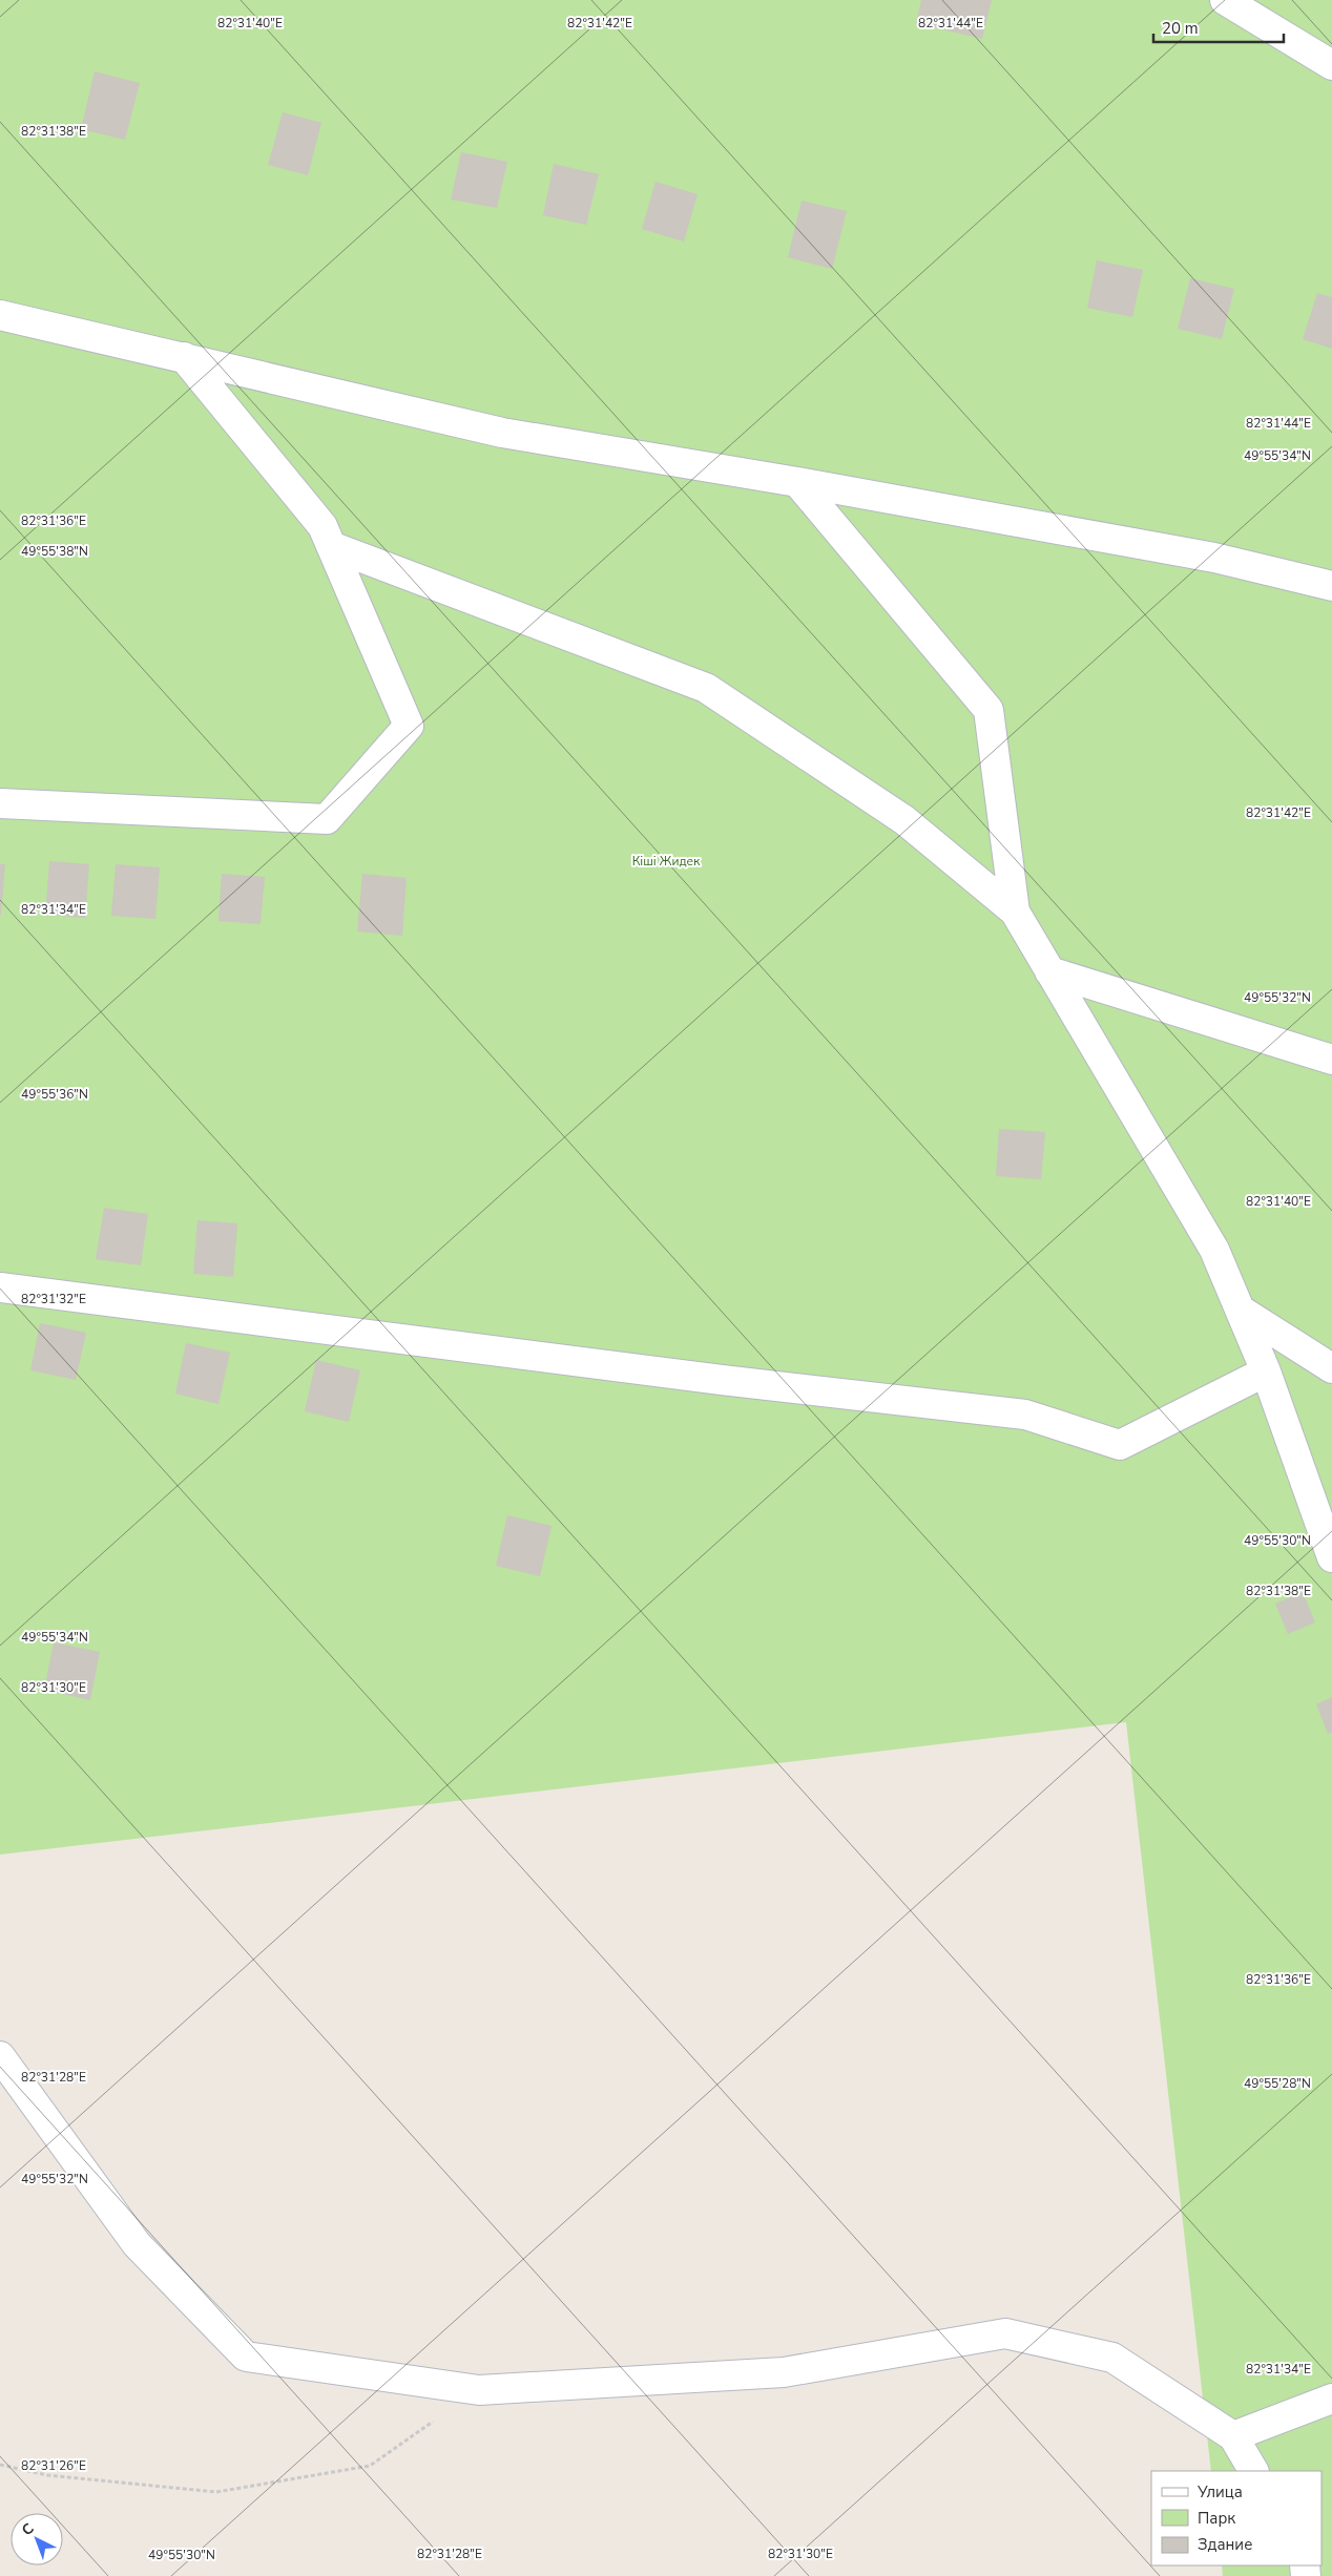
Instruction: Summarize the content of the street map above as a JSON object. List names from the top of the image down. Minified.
{"parks":["Кіші Жидек"],"legend":["Улица","Парк","Здание"],"scale_bar":"20 m","north":"top left","coordinates":["82°31'40\"E","82°31'42\"E","82°31'44\"E","82°31'38\"E","49°55'34\"N","82°31'36\"E","49°55'38\"N","82°31'34\"E","49°55'32\"N","49°55'36\"N","82°31'32\"E","49°55'30\"N","82°31'30\"E","82°31'28\"E","49°55'28\"N","82°31'26\"E"]}
